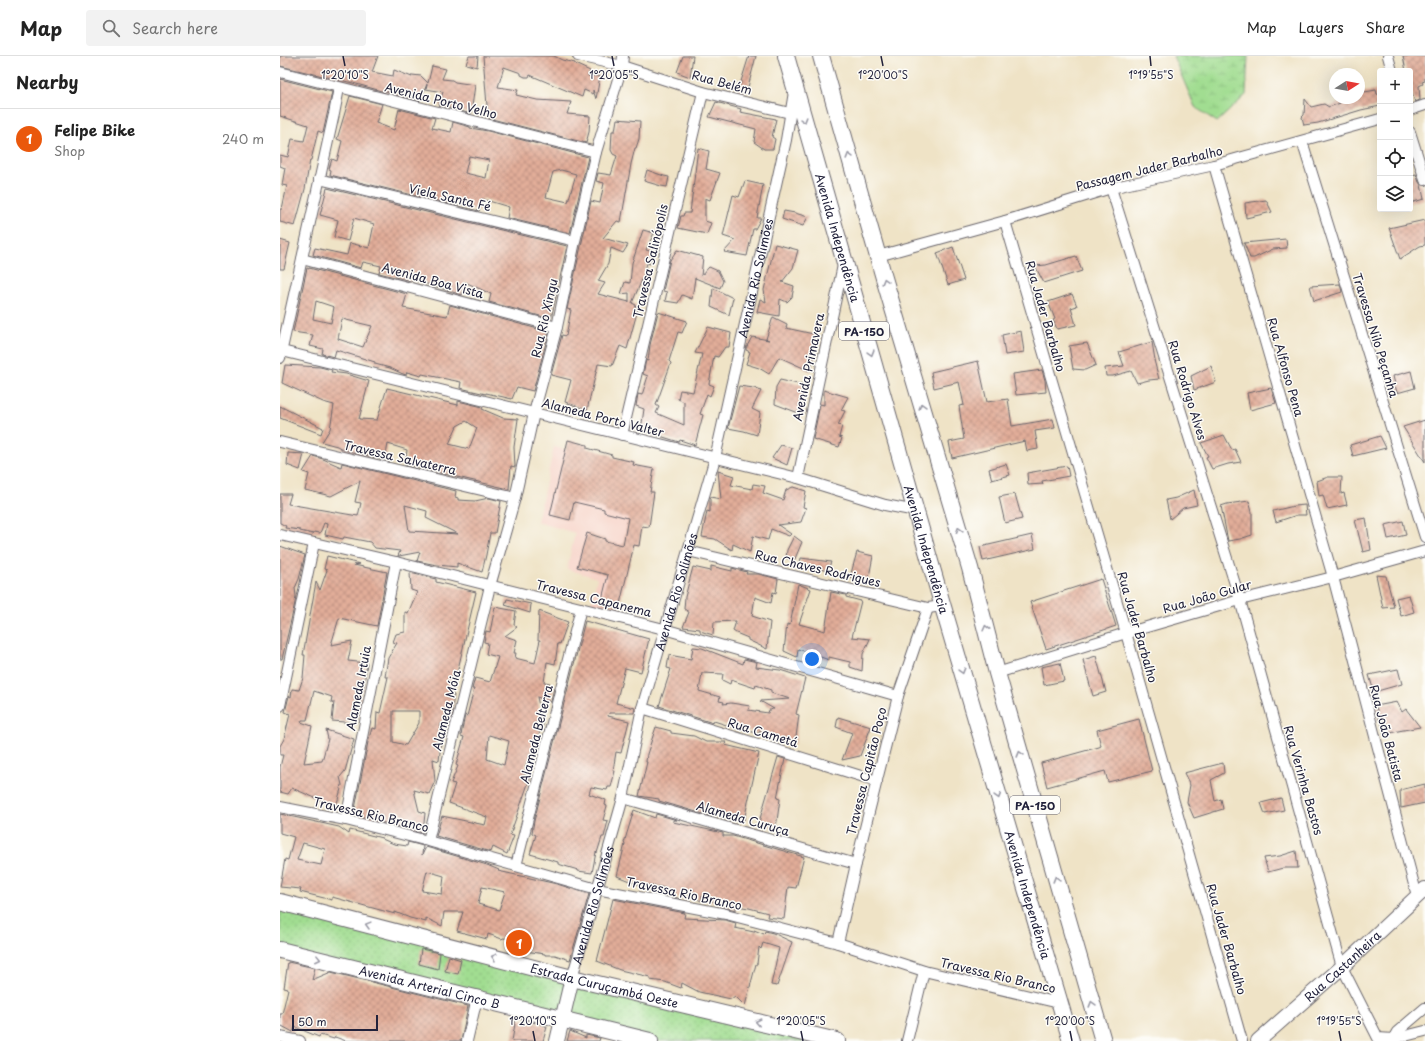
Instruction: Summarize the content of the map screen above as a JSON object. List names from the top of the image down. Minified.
{"streets":{"main road":["Avenida Independência","PA-150","Estrada Curuçambá Oeste","Avenida Arterial Cinco B"],"street":["Rua Belém","Avenida Porto Velho","Passagem Jader Barbalho","Viela Santa Fé","Travessa Salinópolis","Avenida Rio Solimões","Avenida Boa Vista","Rua Jader Barbalho","Rua Rio Xingu","Travessa Nilo Peçanha","Avenida Primavera","Rua Alfonso Pena","Rua Rodrigo Alves","Alameda Porto Valter","Travessa Salvaterra","Rua Chaves Rodrigues","Rua João Gular","Travessa Capanema","Alameda Irtuia","Alameda Móia","Rua Cametá","Rua João Batista","Alameda Belterra","Travessa Capitão Poço","Rua Verinha Bastos","Travessa Rio Branco","Alameda Curuça","Rua Castanheira"]},"crossings":[["Rua Belém","Travessa Salinópolis"],["Rua Belém","Avenida Rio Solimões"],["Rua Belém","Rua Rio Xingu"],["Avenida Porto Velho","Rua Rio Xingu"],["Passagem Jader Barbalho","Rua Jader Barbalho"],["Passagem Jader Barbalho","PA-150"],["Passagem Jader Barbalho","Travessa Nilo Peçanha"],["Passagem Jader Barbalho","Rua Alfonso Pena"],["Passagem Jader Barbalho","Rua Rodrigo Alves"],["Viela Santa Fé","Rua Rio Xingu"],["Avenida Independência","Avenida Primavera"],["Avenida Independência","Alameda Porto Valter"],["Avenida Independência","Rua Chaves Rodrigues"],["Avenida Independência","Travessa Capitão Poço"],["Avenida Independência","Travessa Rio Branco"],["Travessa Salinópolis","Alameda Porto Valter"],["Avenida Rio Solimões","Alameda Porto Valter"],["Avenida Rio Solimões","Rua Chaves Rodrigues"],["Avenida Rio Solimões","Travessa Capanema"],["Avenida Rio Solimões","Rua Cametá"],["Avenida Rio Solimões","Travessa Rio Branco"],["Avenida Rio Solimões","Alameda Curuça"],["Avenida Rio Solimões","Estrada Curuçambá Oeste"],["Avenida Rio Solimões","Avenida Arterial Cinco B"],["Avenida Boa Vista","Rua Rio Xingu"],["Rua Jader Barbalho","Rua João Gular"],["Rua Rio Xingu","Alameda Porto Valter"],["Rua Rio Xingu","Travessa Salvaterra"],["Rua Rio Xingu","Travessa Capanema"],["Rua Rio Xingu","Alameda Móia"],["PA-150","Rua João Gular"],["Avenida Primavera","Alameda Porto Valter"],["Rua Alfonso Pena","Rua João Gular"],["Rua Alfonso Pena","Rua João Batista"],["Rua Rodrigo Alves","Rua João Gular"],["Rua Rodrigo Alves","Rua Verinha Bastos"],["Rua Chaves Rodrigues","Travessa Capitão Poço"],["Rua João Gular","Rua João Batista"],["Rua João Gular","Rua Verinha Bastos"],["Travessa Capanema","Alameda Irtuia"],["Travessa Capanema","Alameda Móia"],["Travessa Capanema","Alameda Belterra"],["Travessa Capanema","Travessa Capitão Poço"],["Alameda Irtuia","Travessa Rio Branco"],["Alameda Móia","Travessa Rio Branco"],["Rua Cametá","Travessa Capitão Poço"],["Rua João Batista","Rua Castanheira"],["Alameda Belterra","Travessa Rio Branco"],["Travessa Capitão Poço","Travessa Rio Branco"],["Travessa Capitão Poço","Alameda Curuça"],["Rua Verinha Bastos","Rua Castanheira"]],"one_way":["Estrada Curuçambá Oeste","Avenida Arterial Cinco B"],"scale_bar":"50 m","north":"right","page":{"header":"Map","search":"Search here","nav":["Map","Layers","Share"],"heading":"Nearby","map_buttons":["+","−"],"list":[{"mark":"1","name":"Felipe Bike","note":"Shop","value":"240 m"}],"pins":"1","scale":"50 m"},"coordinates":["1°20'10\"S","1°20'05\"S","1°20'00\"S","1°19'55\"S"]}
